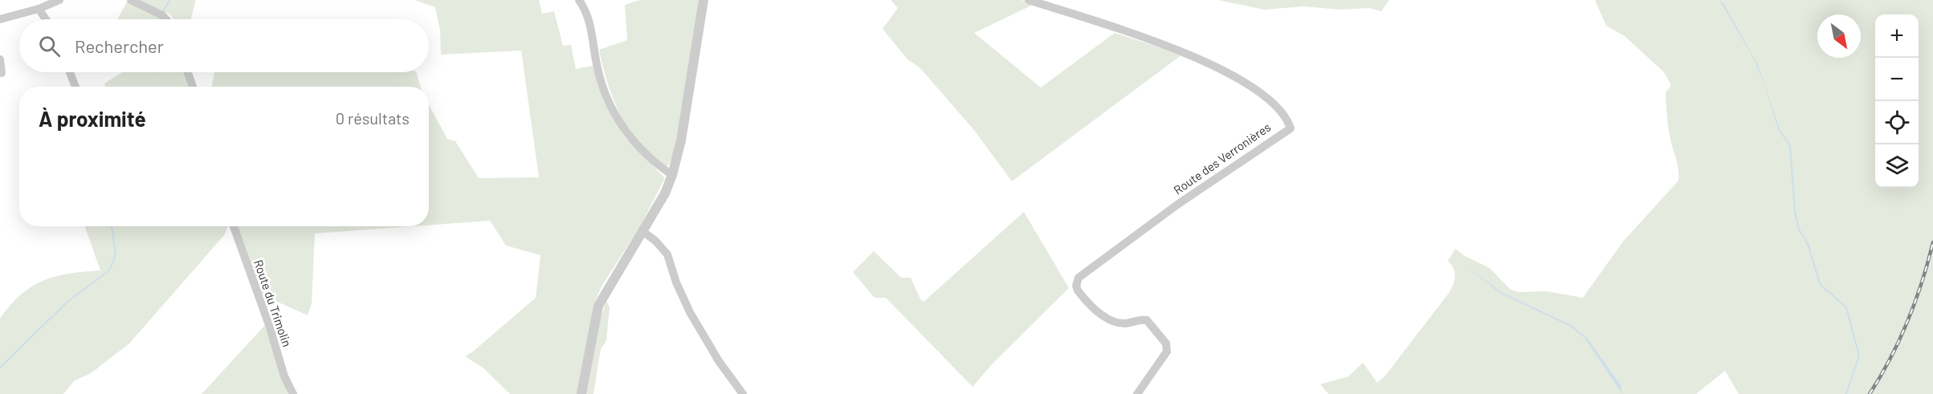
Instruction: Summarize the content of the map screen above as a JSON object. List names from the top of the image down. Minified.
{"streets":{"street":["Route des Verronières","Route du Trimolin"]},"north":"bottom right","page":{"map_buttons":["+","−"],"search":"Rechercher","heading":["À proximité","0 résultats"]}}
